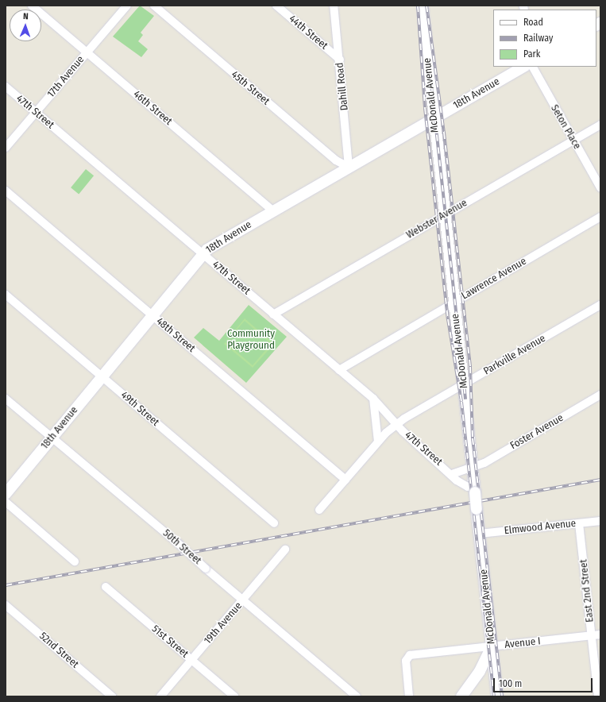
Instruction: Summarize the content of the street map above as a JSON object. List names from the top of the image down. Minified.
{"streets":{"street":["44th Street","17th Avenue","Dahill Road","45th Street","18th Avenue","McDonald Avenue","46th Street","47th Street","Seton Place","Webster Avenue","Lawrence Avenue","48th Street","Parkville Avenue","49th Street","Foster Avenue","Elmwood Avenue","50th Street","East 2nd Street","19th Avenue","51st Street","Avenue I","52nd Street"]},"crossings":[["44th Street","Dahill Road"],["17th Avenue","46th Street"],["17th Avenue","47th Street"],["Dahill Road","45th Street"],["Dahill Road","18th Avenue"],["45th Street","18th Avenue"],["18th Avenue","McDonald Avenue"],["18th Avenue","46th Street"],["18th Avenue","47th Street"],["18th Avenue","48th Street"],["18th Avenue","49th Street"],["18th Avenue","50th Street"],["McDonald Avenue","47th Street"],["McDonald Avenue","Webster Avenue"],["McDonald Avenue","Lawrence Avenue"],["McDonald Avenue","Parkville Avenue"],["McDonald Avenue","Foster Avenue"],["McDonald Avenue","Elmwood Avenue"],["McDonald Avenue","Avenue I"],["47th Street","Webster Avenue"],["47th Street","Lawrence Avenue"],["47th Street","Parkville Avenue"],["47th Street","Foster Avenue"],["Seton Place","Webster Avenue"],["Elmwood Avenue","East 2nd Street"],["50th Street","19th Avenue"],["East 2nd Street","Avenue I"],["19th Avenue","51st Street"]],"parks":["Community Playground"],"legend":["Road","Railway","Park"],"scale_bar":"100 m","north":"top"}
